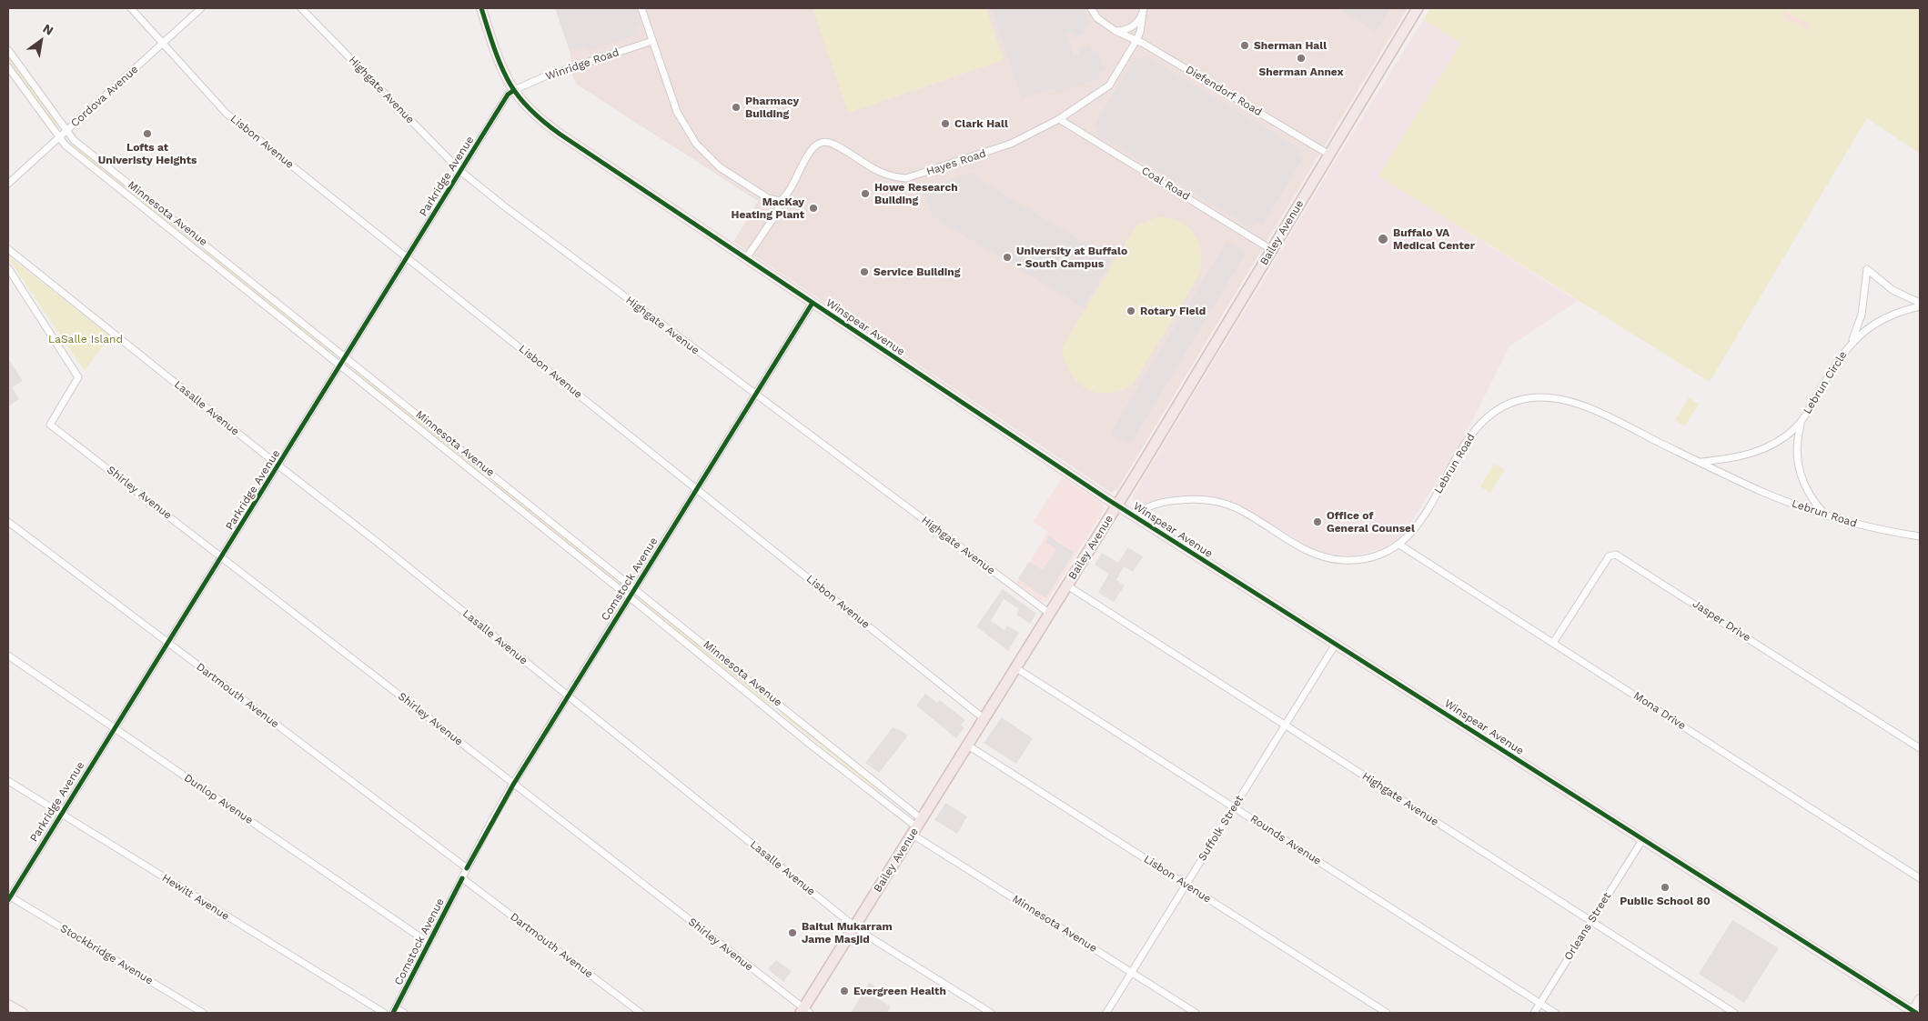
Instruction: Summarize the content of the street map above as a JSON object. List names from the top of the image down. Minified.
{"streets":{"main road":["Bailey Avenue"],"street":["Winridge Road","Highgate Avenue","Diefendorf Road","Cordova Avenue","Lisbon Avenue","Hayes Road","Parkridge Avenue","Coal Road","Minnesota Avenue","Winspear Avenue","Lebrun Circle","Lasalle Avenue","Lebrun Road","Shirley Avenue","Comstock Avenue","Jasper Drive","Dartmouth Avenue","Mona Drive","Dunlop Avenue","Suffolk Street","Rounds Avenue","Hewitt Avenue","Orleans Street","Stockbridge Avenue"]},"crossings":[["Winridge Road","Parkridge Avenue"],["Winridge Road","Winspear Avenue"],["Highgate Avenue","Parkridge Avenue"],["Highgate Avenue","Bailey Avenue"],["Highgate Avenue","Comstock Avenue"],["Highgate Avenue","Suffolk Street"],["Highgate Avenue","Orleans Street"],["Diefendorf Road","Hayes Road"],["Diefendorf Road","Bailey Avenue"],["Cordova Avenue","Lisbon Avenue"],["Cordova Avenue","Minnesota Avenue"],["Lisbon Avenue","Parkridge Avenue"],["Lisbon Avenue","Bailey Avenue"],["Lisbon Avenue","Comstock Avenue"],["Lisbon Avenue","Suffolk Street"],["Hayes Road","Coal Road"],["Hayes Road","Winspear Avenue"],["Parkridge Avenue","Minnesota Avenue"],["Parkridge Avenue","Winspear Avenue"],["Parkridge Avenue","Lasalle Avenue"],["Parkridge Avenue","Shirley Avenue"],["Parkridge Avenue","Dartmouth Avenue"],["Parkridge Avenue","Dunlop Avenue"],["Parkridge Avenue","Hewitt Avenue"],["Parkridge Avenue","Stockbridge Avenue"],["Coal Road","Bailey Avenue"],["Minnesota Avenue","Bailey Avenue"],["Minnesota Avenue","Comstock Avenue"],["Minnesota Avenue","Suffolk Street"],["Bailey Avenue","Winspear Avenue"],["Bailey Avenue","Lasalle Avenue"],["Bailey Avenue","Shirley Avenue"],["Bailey Avenue","Rounds Avenue"],["Winspear Avenue","Lebrun Road"],["Winspear Avenue","Comstock Avenue"],["Winspear Avenue","Suffolk Street"],["Winspear Avenue","Orleans Street"],["Lebrun Circle","Lebrun Road"],["Lasalle Avenue","Comstock Avenue"],["Lebrun Road","Mona Drive"],["Shirley Avenue","Comstock Avenue"],["Comstock Avenue","Dartmouth Avenue"],["Comstock Avenue","Dunlop Avenue"],["Jasper Drive","Mona Drive"],["Suffolk Street","Rounds Avenue"],["Rounds Avenue","Orleans Street"]],"parks":["LaSalle Island"],"places":["Sherman Hall","Sherman Annex","Pharmacy Building","Clark Hall","Lofts at Univeristy Heights","Howe Research Building","MacKay Heating Plant","Buffalo VA Medical Center","University at Buffalo - South Campus","Service Building","Rotary Field","Office of General Counsel","Public School 80","Baitul Mukarram Jame Masjid","Evergreen Health"],"north":"top right"}
